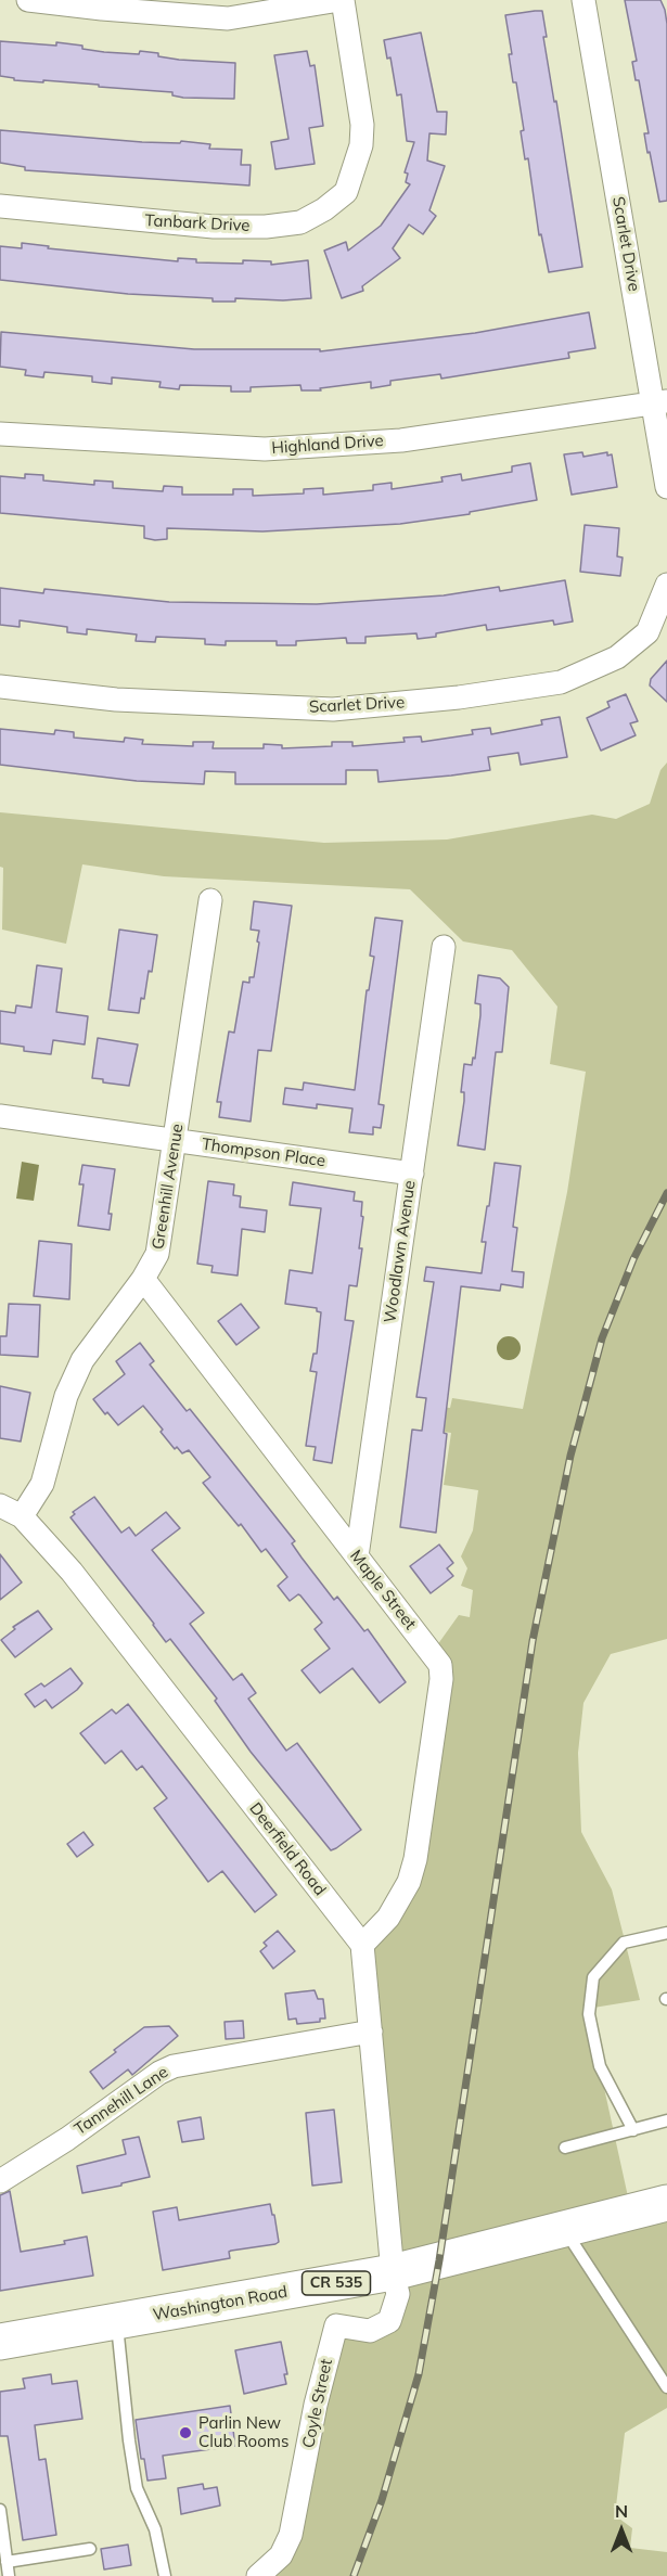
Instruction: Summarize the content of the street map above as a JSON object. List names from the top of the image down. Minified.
{"streets":{"main road":["CR 535","Washington Road"],"street":["Tanbark Drive","Scarlet Drive","Highland Drive","Thompson Place","Greenhill Avenue","Woodlawn Avenue","Maple Street","Deerfield Road","Tannehill Lane","Coyle Street"]},"crossings":[["Scarlet Drive","Highland Drive"],["Thompson Place","Greenhill Avenue"],["Thompson Place","Woodlawn Avenue"],["Greenhill Avenue","Maple Street"],["Greenhill Avenue","Deerfield Road"],["Woodlawn Avenue","Maple Street"],["Maple Street","Deerfield Road"]],"places":["Parlin New Club Rooms"],"north":"top"}
